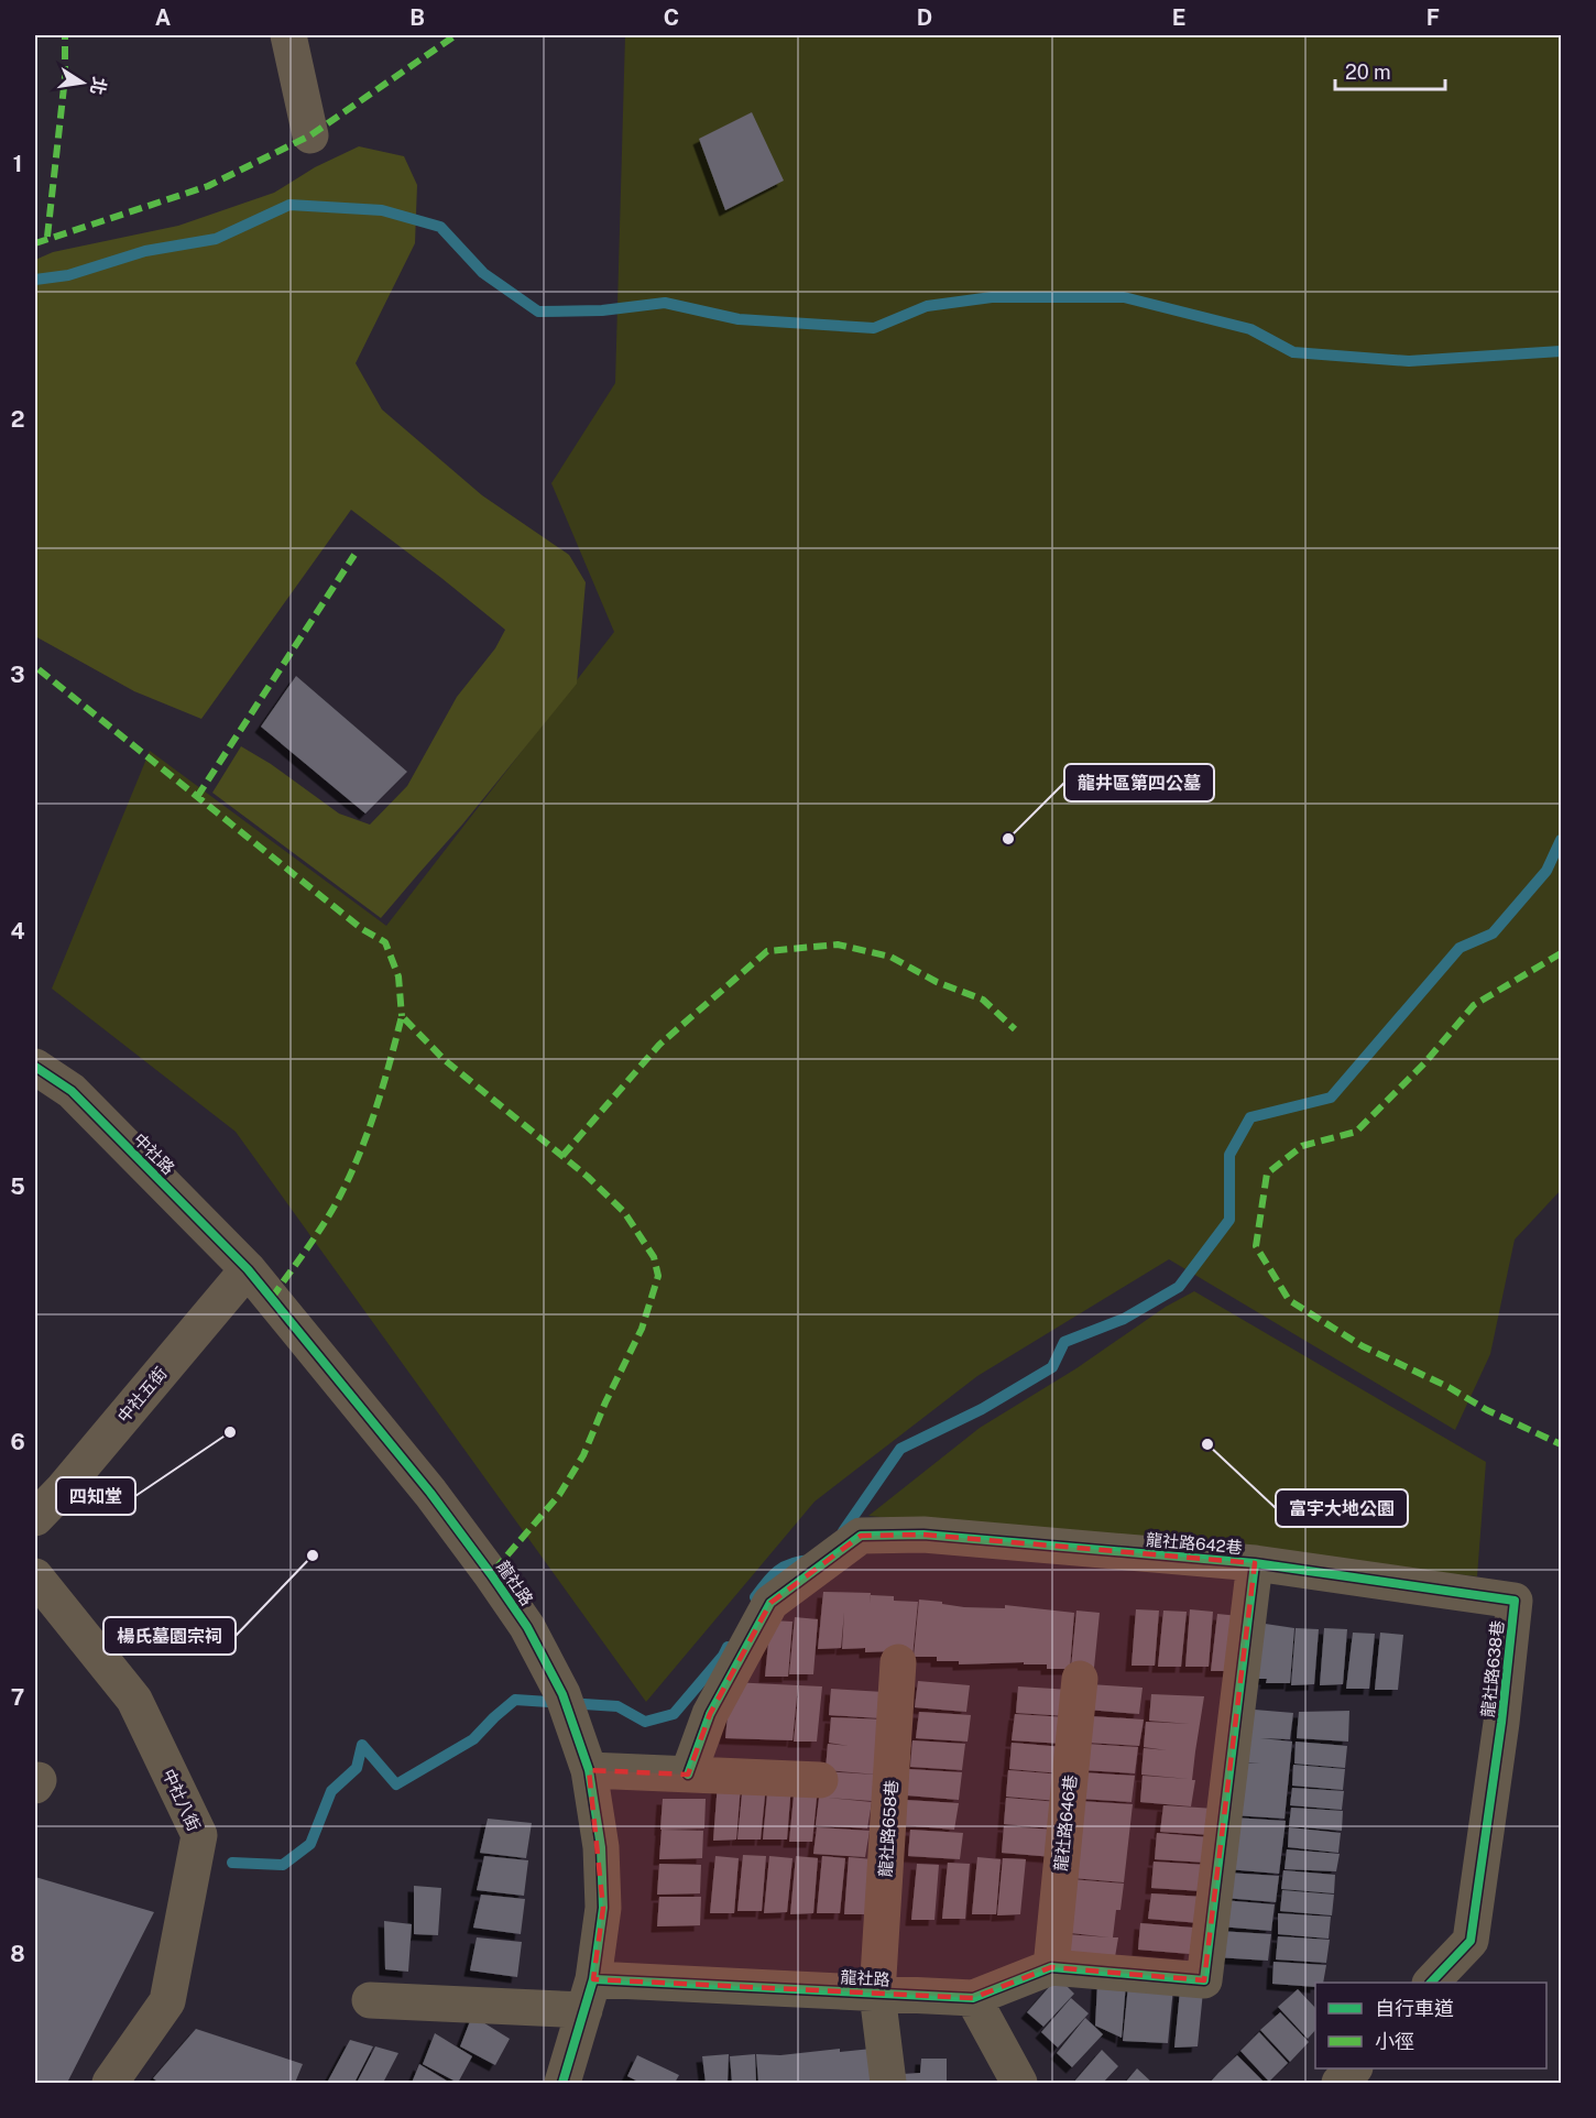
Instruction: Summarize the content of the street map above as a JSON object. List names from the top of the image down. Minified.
{"streets":{"street":["中社路","中社五街","龍社路642巷","龍社路","龍社路638巷","中社八街","龍社路646巷","龍社路658巷"]},"crossings":[["中社路","中社五街"],["中社路","龍社路"],["中社五街","龍社路"],["龍社路642巷","龍社路"],["龍社路642巷","龍社路638巷"],["龍社路642巷","龍社路646巷"],["龍社路","龍社路646巷"],["龍社路","龍社路658巷"]],"places":["龍井區第四公墓","四知堂","富宇大地公園","楊氏墓園宗祠"],"legend":["自行車道","小徑"],"scale_bar":"20 m","north":"right","grid":{"columns":["A","B","C","D","E","F"],"rows":["1","2","3","4","5","6","7","8"]}}
